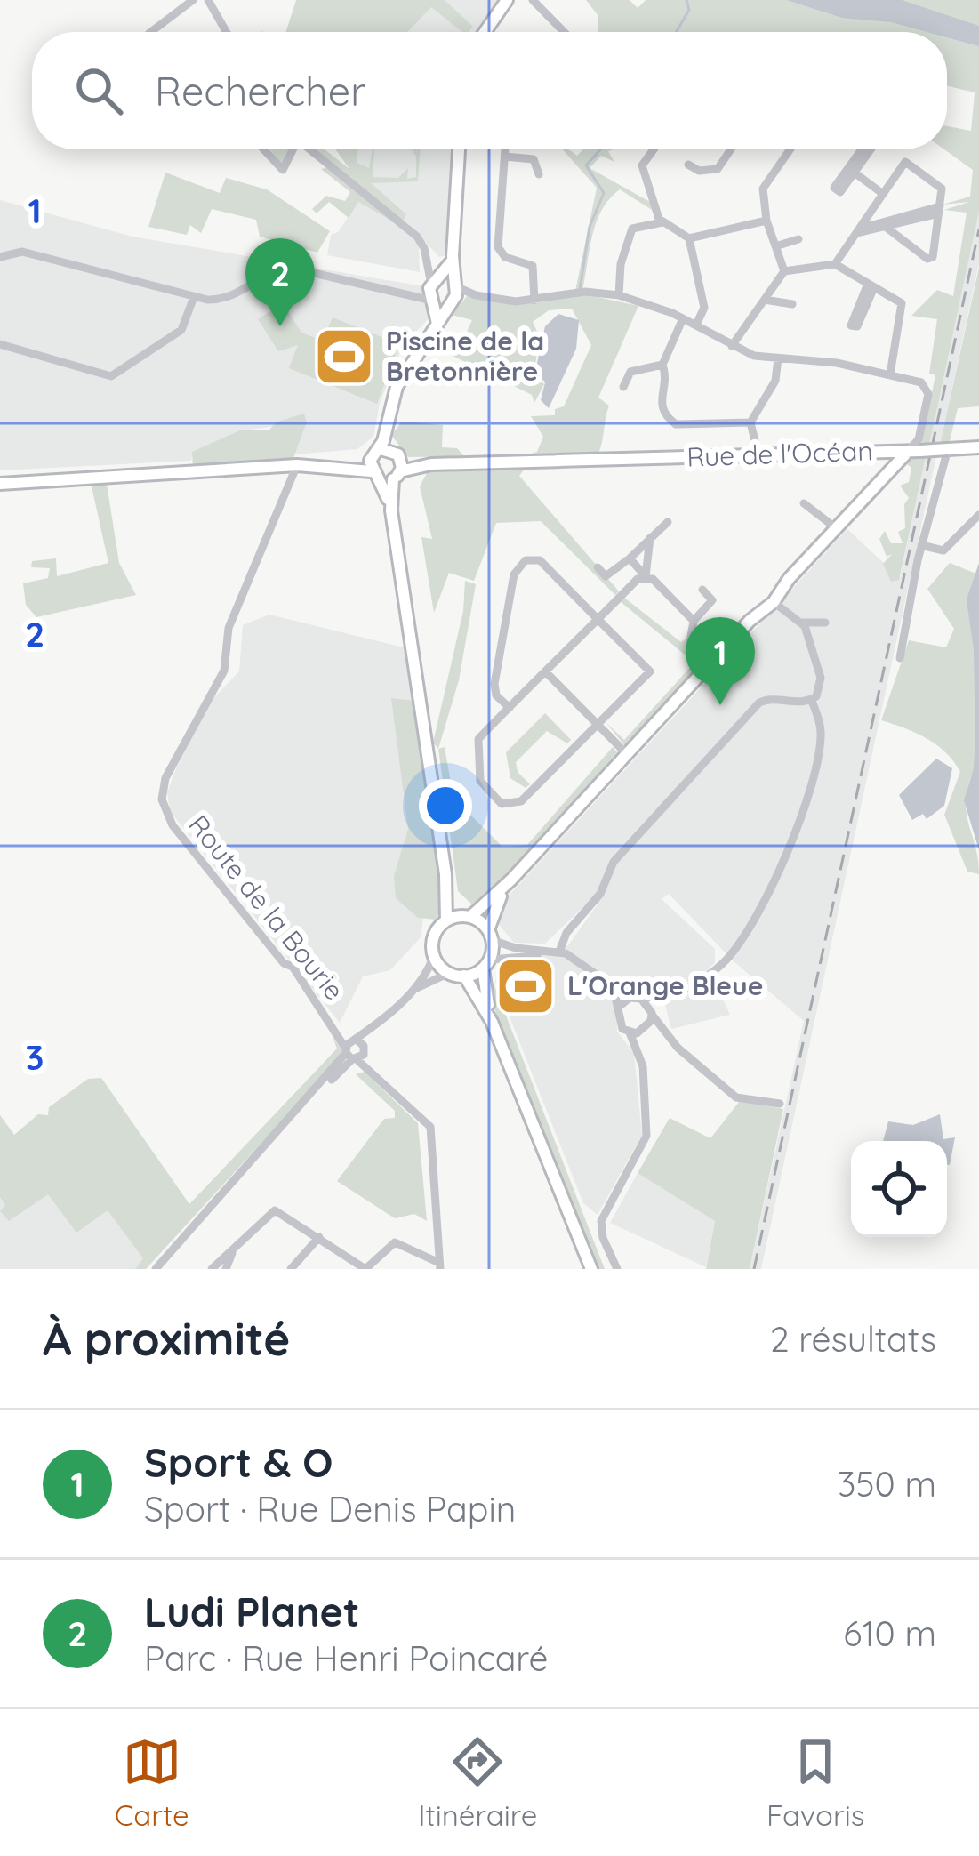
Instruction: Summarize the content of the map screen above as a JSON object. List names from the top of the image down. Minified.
{"streets":{"main road":["Rue de l'Océan"],"street":["Route de la Bourie"]},"places":{"sports":["Piscine de la Bretonnière","L'Orange Bleue"]},"page":{"search":"Rechercher","pins":["2","1"],"heading":["À proximité","2 résultats"],"list":[{"mark":"1","name":"Sport & O","note":"Sport · Rue Denis Papin","value":"350 m"},{"mark":"2","name":"Ludi Planet","note":"Parc · Rue Henri Poincaré","value":"610 m"}],"nav":["Carte","Itinéraire","Favoris"]},"grid":{"rows":["1","2","3"]}}
